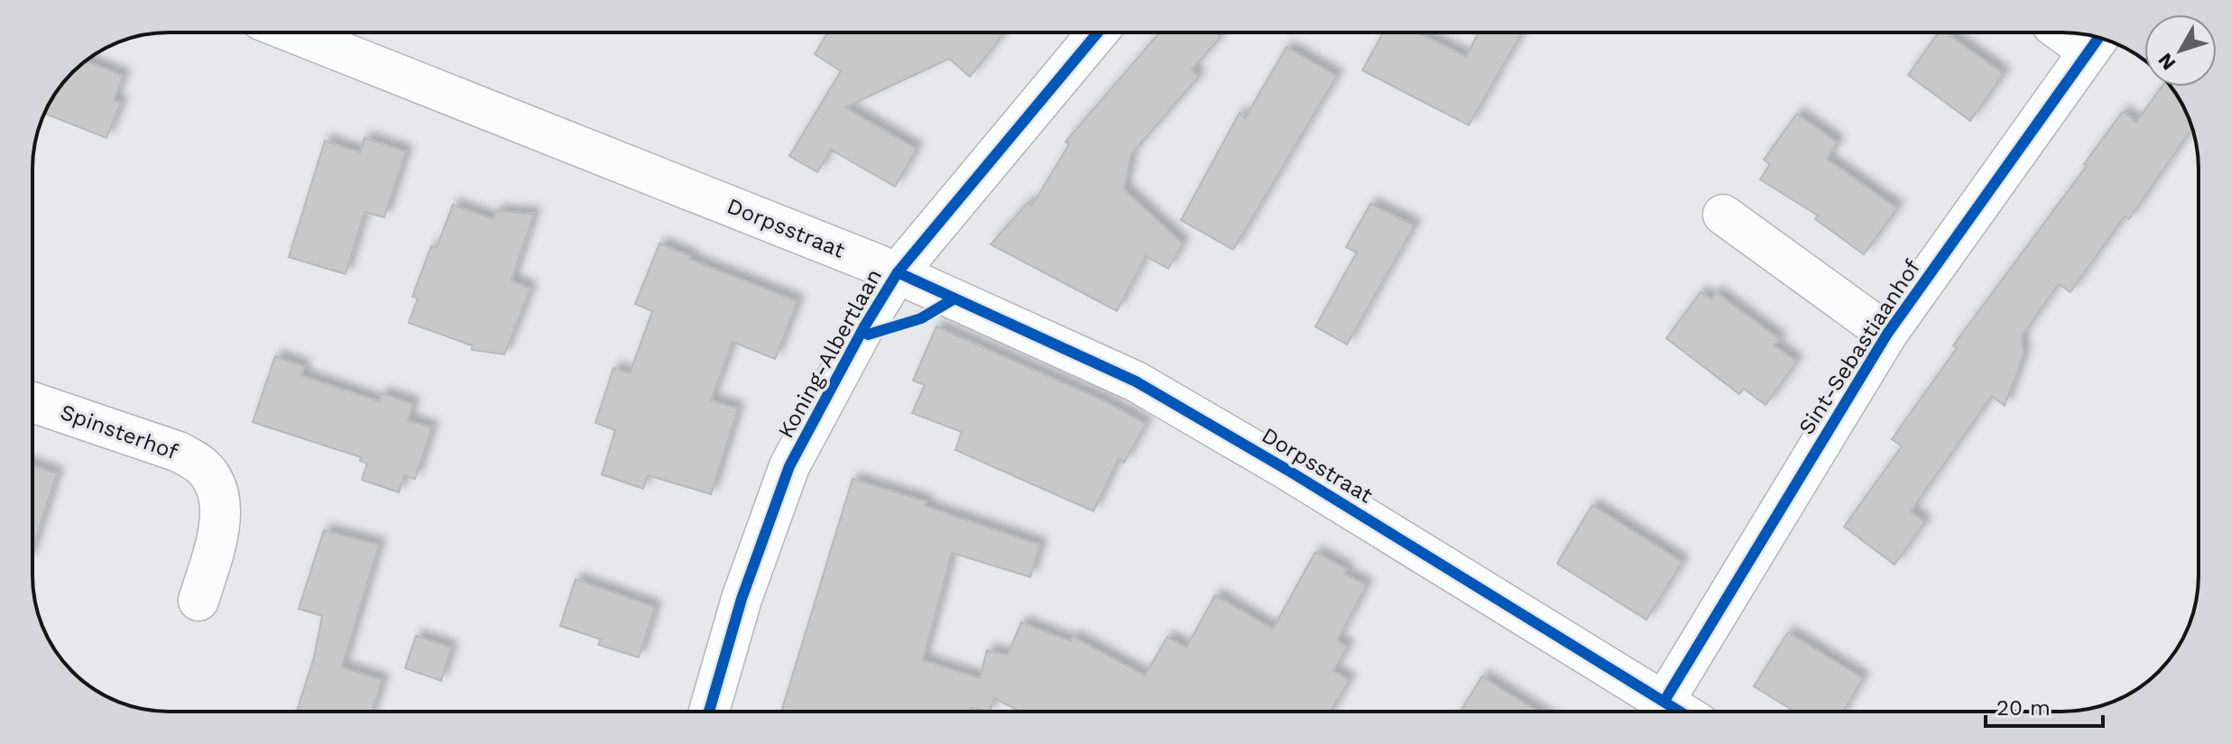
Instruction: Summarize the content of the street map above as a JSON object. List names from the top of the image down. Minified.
{"streets":{"street":["Dorpsstraat","Sint-Sebastiaanhof","Koning-Albertlaan","Spinsterhof"]},"crossings":[["Dorpsstraat","Sint-Sebastiaanhof"],["Dorpsstraat","Koning-Albertlaan"]],"scale_bar":"20 m","north":"bottom left"}
